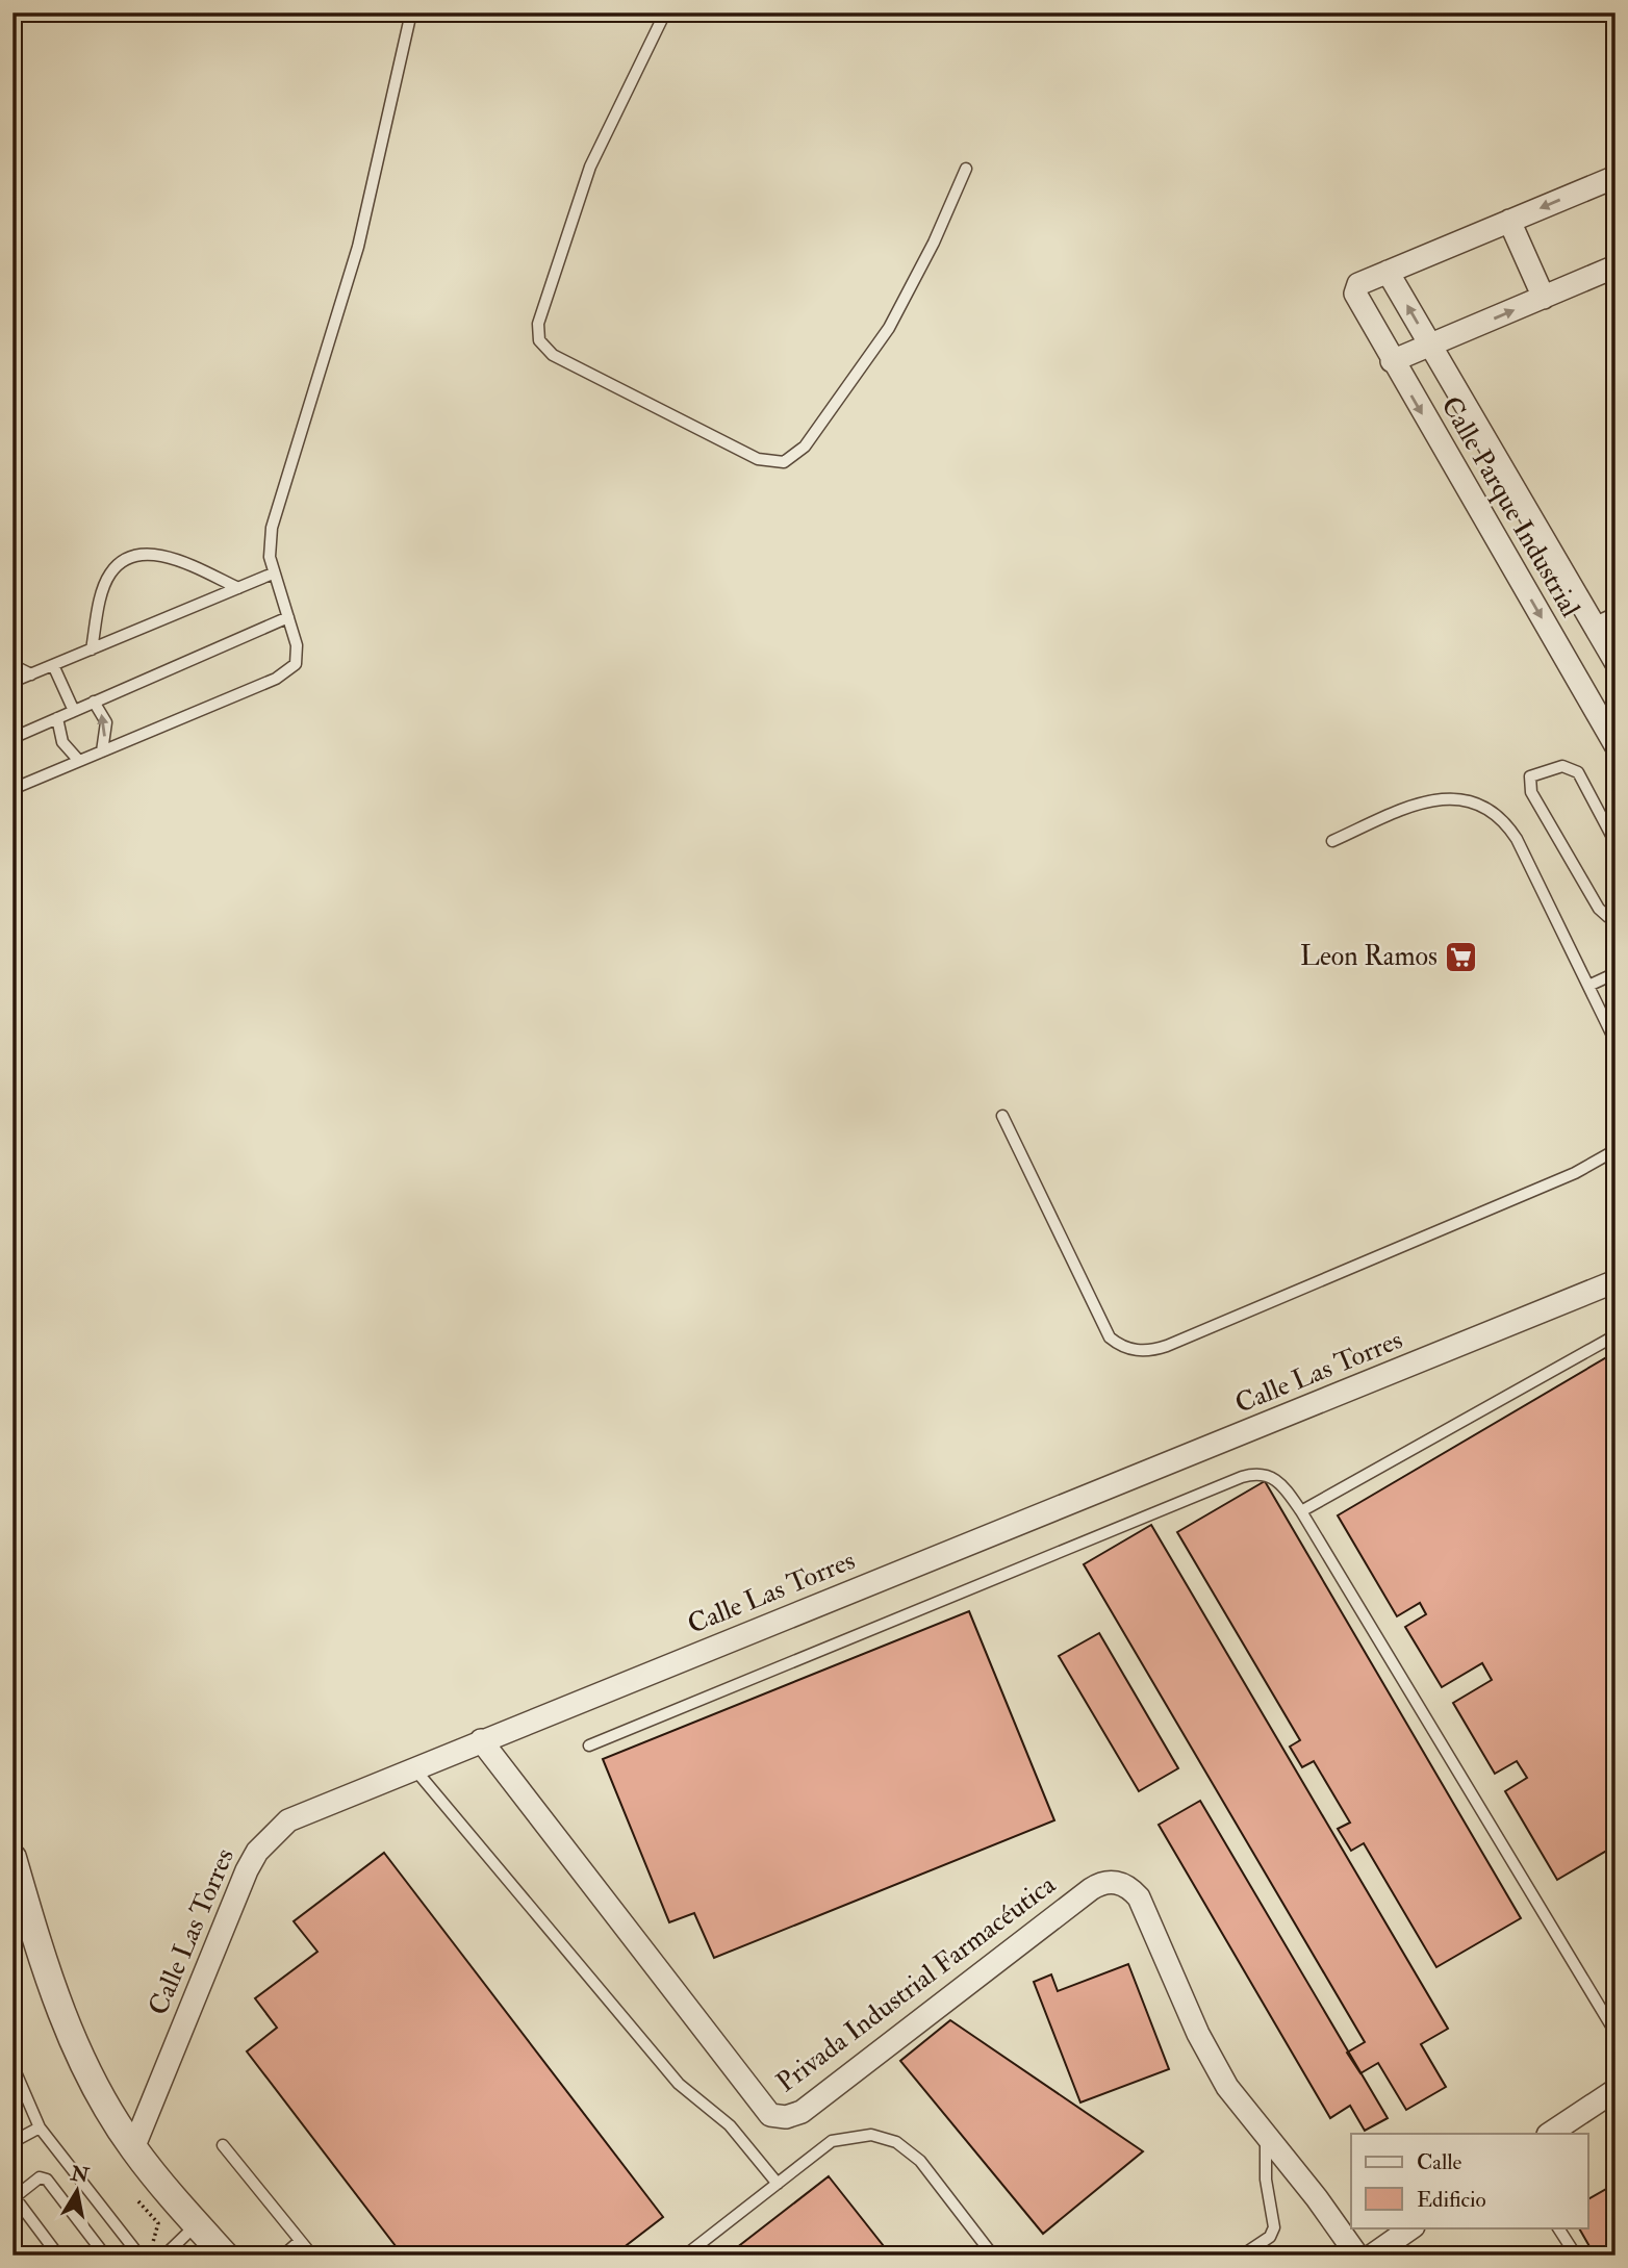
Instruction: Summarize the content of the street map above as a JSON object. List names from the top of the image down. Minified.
{"streets":{"street":["Calle Parque Industrial","Calle Las Torres","Privada Industrial Farmacéutica"]},"crossings":[["Calle Las Torres","Privada Industrial Farmacéutica"]],"places":{"supermarket":["Leon Ramos"]},"legend":["Calle","Edificio"],"north":"top"}
